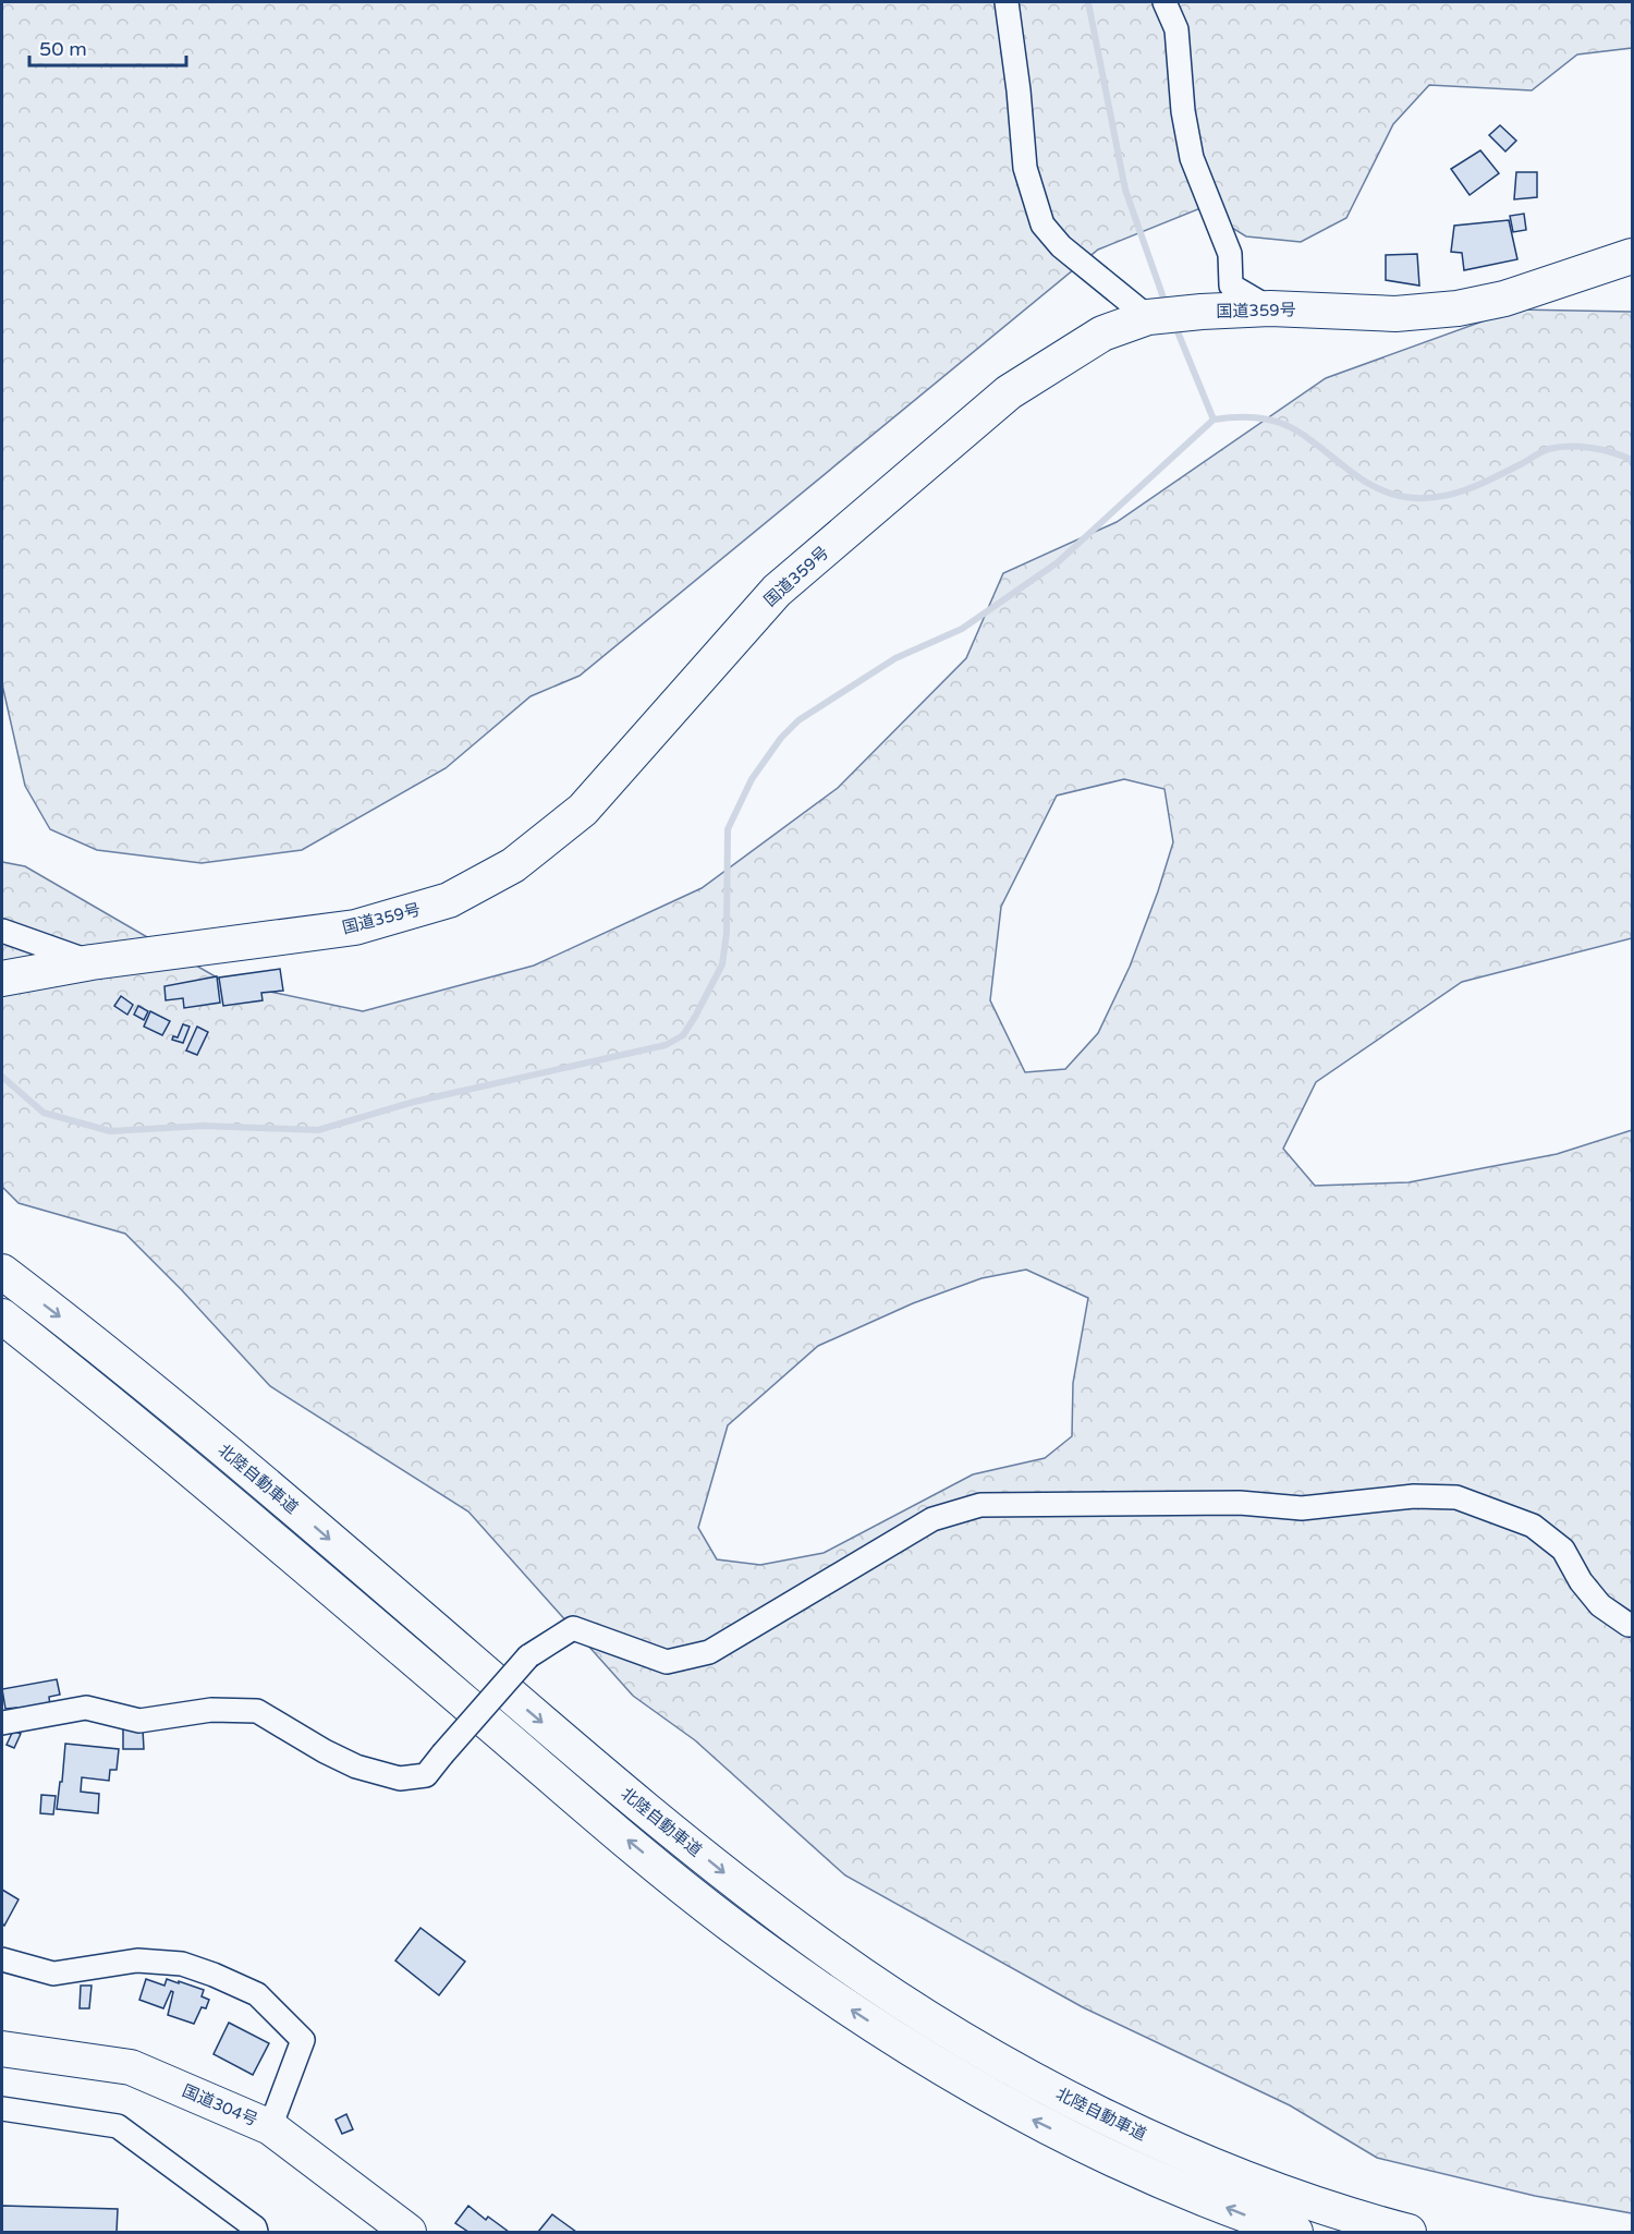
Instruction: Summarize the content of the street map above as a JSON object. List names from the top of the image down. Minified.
{"streets":{"highway":["国道359号","北陸自動車道","国道304号"]},"scale_bar":"50 m"}
